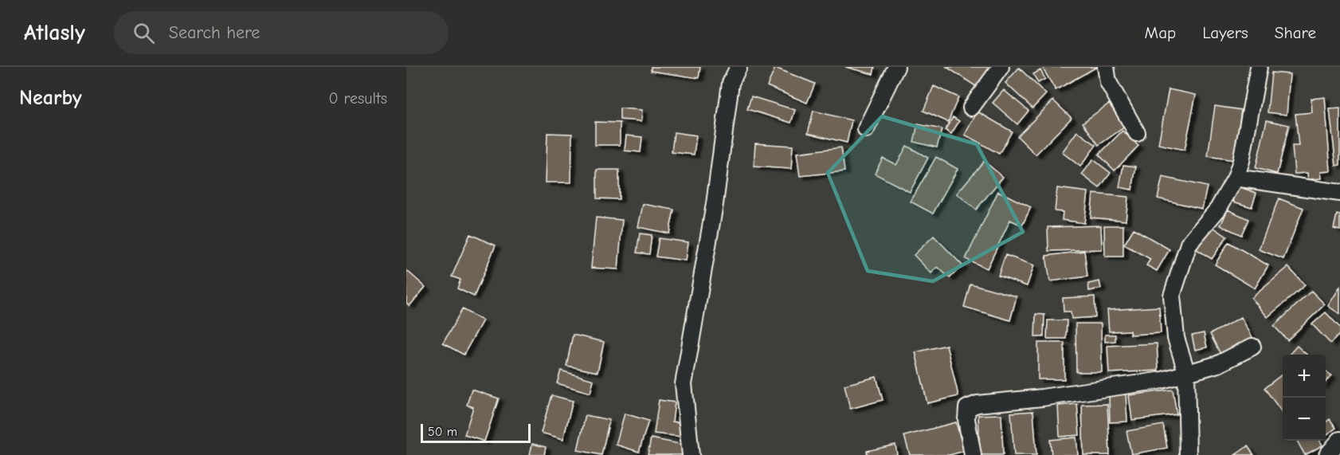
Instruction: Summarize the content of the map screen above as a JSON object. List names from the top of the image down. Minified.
{"scale_bar":"50 m","page":{"header":"Atlasly","search":"Search here","nav":["Map","Layers","Share"],"heading":["Nearby","0 results"],"map_buttons":["+","−"],"scale":"50 m"}}
